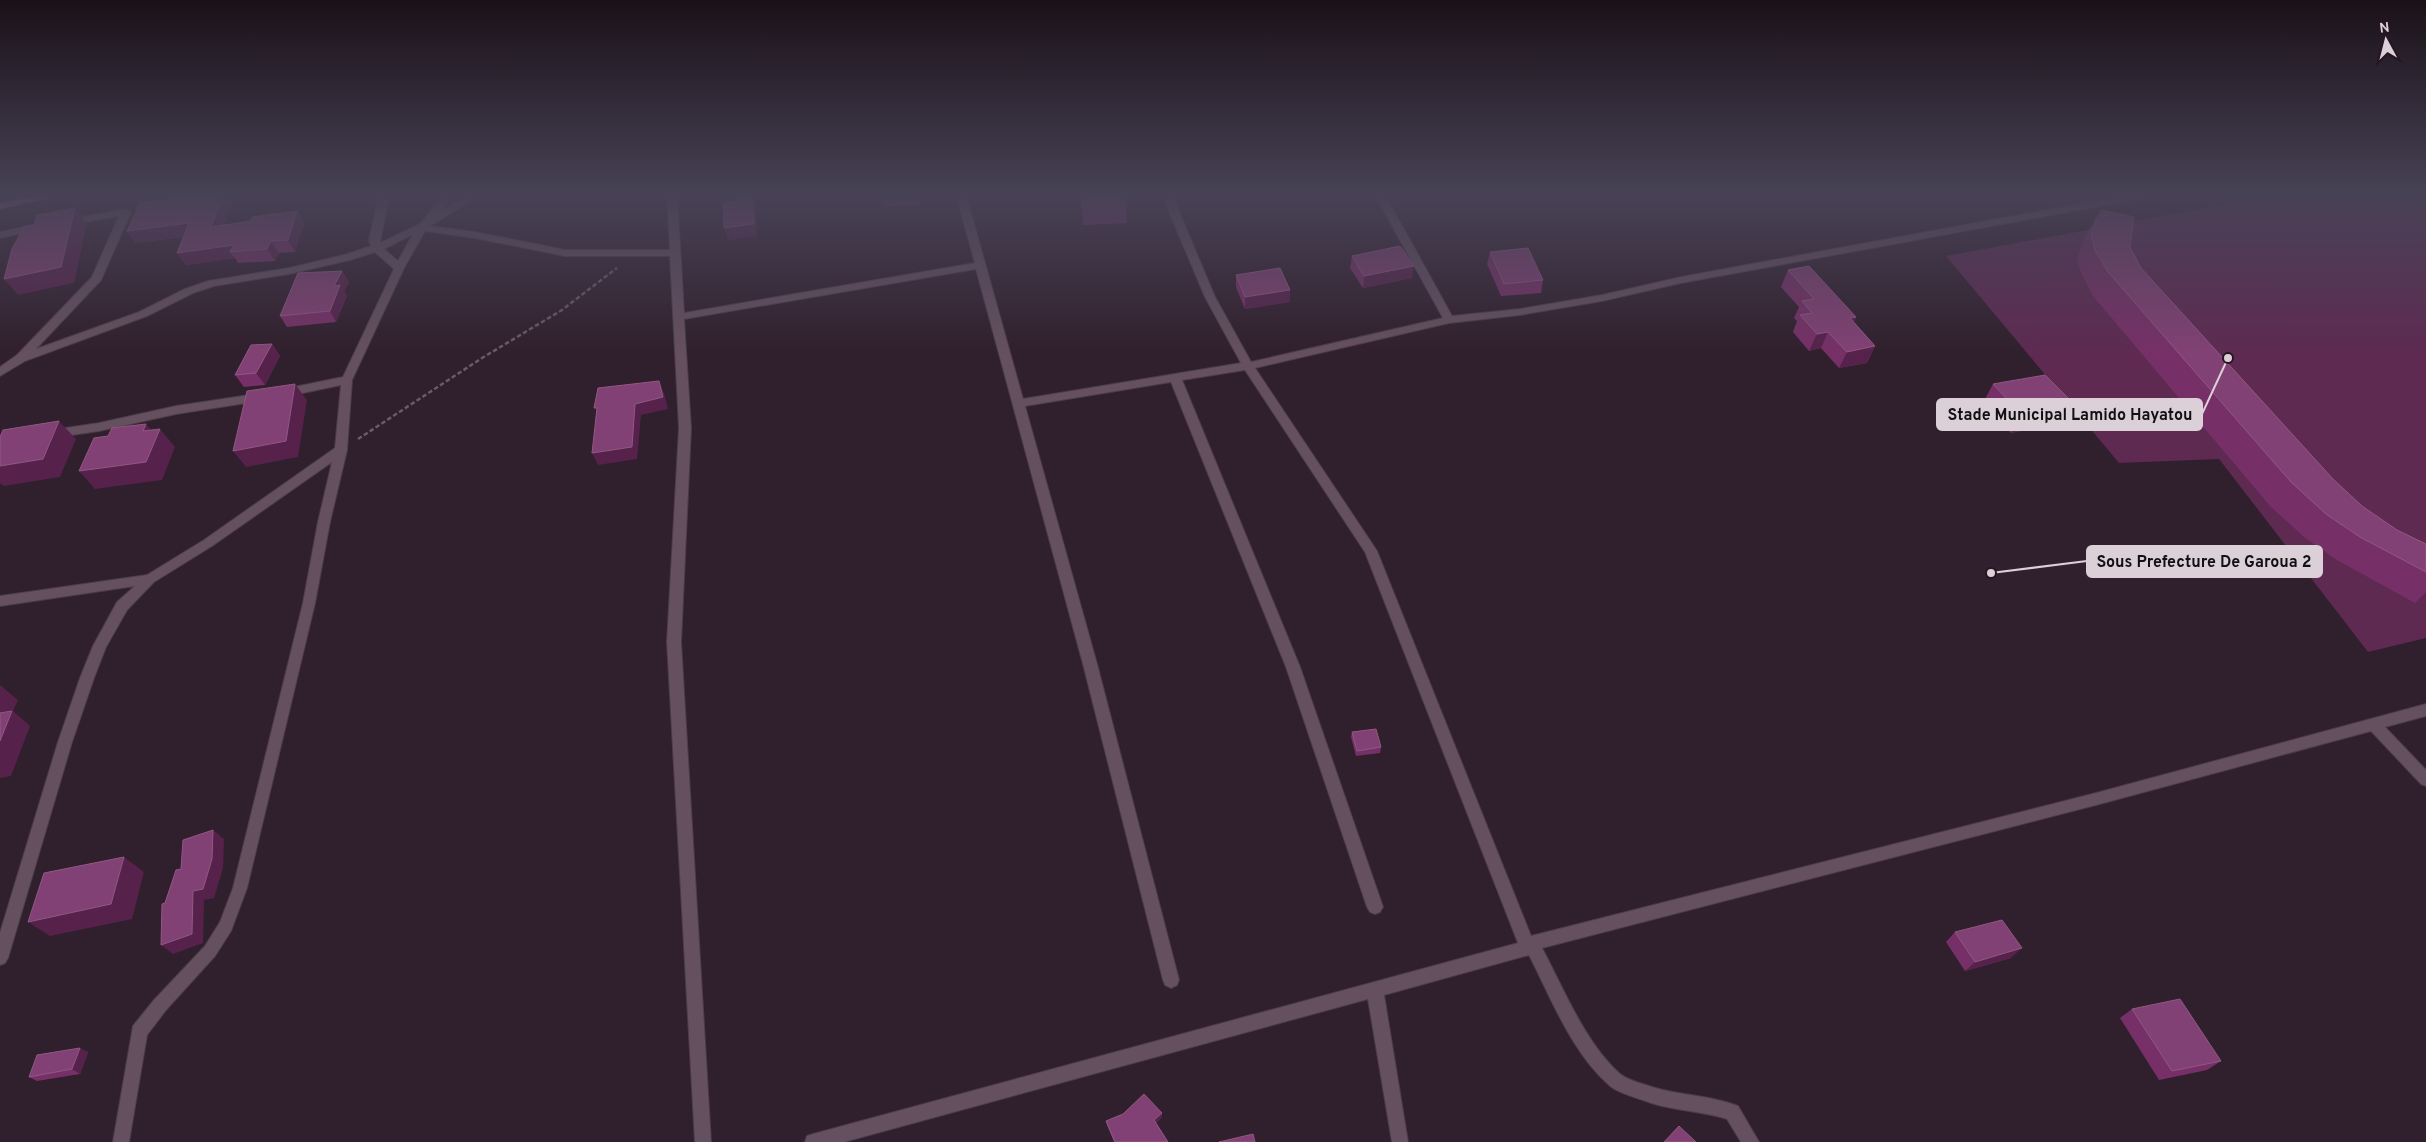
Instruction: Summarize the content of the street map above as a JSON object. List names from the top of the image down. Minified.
{"places":["Stade Municipal Lamido Hayatou","Sous Prefecture De Garoua 2"],"north":"top"}
